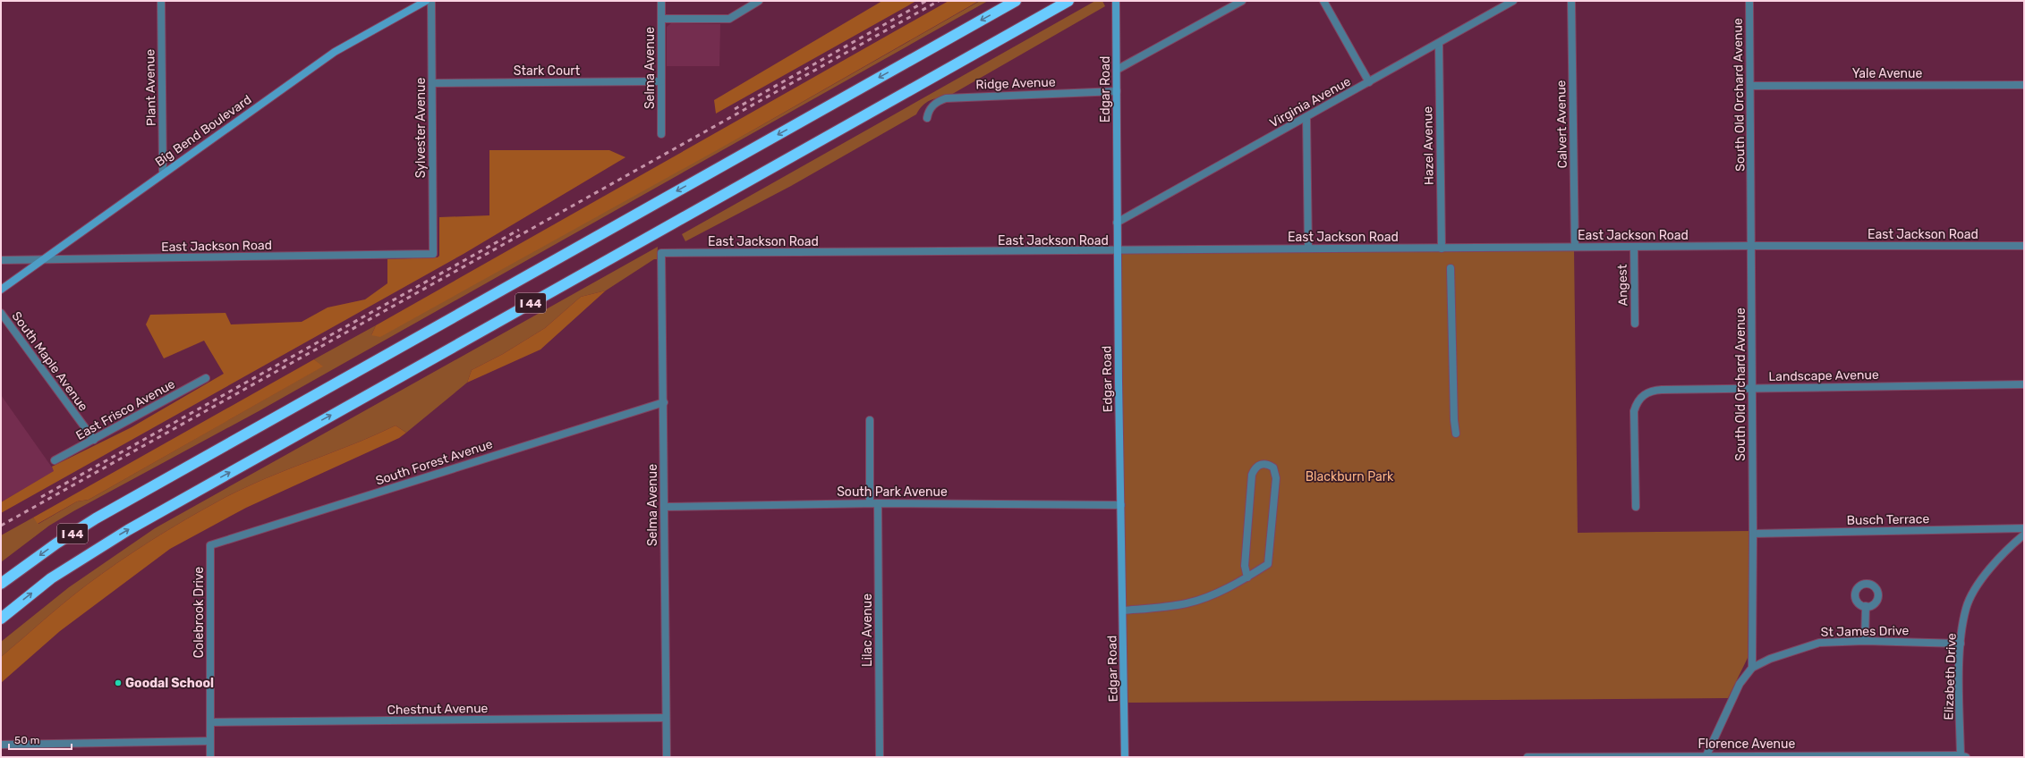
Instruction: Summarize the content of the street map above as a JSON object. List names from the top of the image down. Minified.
{"streets":{"highway":["I 44"],"street":["Selma Avenue","Stark Court","Yale Avenue","Ridge Avenue","Plant Avenue","Edgar Road","South Old Orchard Avenue","Virginia Avenue","Calvert Avenue","Sylvester Avenue","Big Bend Boulevard","Hazel Avenue","East Jackson Road","Angest","South Maple Avenue","Landscape Avenue","East Frisco Avenue","South Forest Avenue","South Park Avenue","Busch Terrace","Colebrook Drive","Lilac Avenue","St James Drive","Elizabeth Drive","Chestnut Avenue","Florence Avenue"]},"crossings":[["Selma Avenue","Stark Court"],["Selma Avenue","East Jackson Road"],["Selma Avenue","South Forest Avenue"],["Selma Avenue","South Park Avenue"],["Selma Avenue","Chestnut Avenue"],["Stark Court","Sylvester Avenue"],["Yale Avenue","South Old Orchard Avenue"],["Ridge Avenue","Edgar Road"],["Plant Avenue","Big Bend Boulevard"],["Edgar Road","Virginia Avenue"],["Edgar Road","East Jackson Road"],["Edgar Road","South Park Avenue"],["South Old Orchard Avenue","East Jackson Road"],["South Old Orchard Avenue","Landscape Avenue"],["South Old Orchard Avenue","Busch Terrace"],["South Old Orchard Avenue","St James Drive"],["Virginia Avenue","Hazel Avenue"],["Calvert Avenue","East Jackson Road"],["Sylvester Avenue","East Jackson Road"],["Big Bend Boulevard","East Jackson Road"],["Hazel Avenue","East Jackson Road"],["East Jackson Road","Angest"],["South Maple Avenue","East Frisco Avenue"],["South Forest Avenue","Colebrook Drive"],["South Park Avenue","Lilac Avenue"],["Colebrook Drive","Chestnut Avenue"],["St James Drive","Elizabeth Drive"],["Elizabeth Drive","Florence Avenue"]],"parks":["Blackburn Park"],"places":["Goodal School"],"scale_bar":"50 m"}
